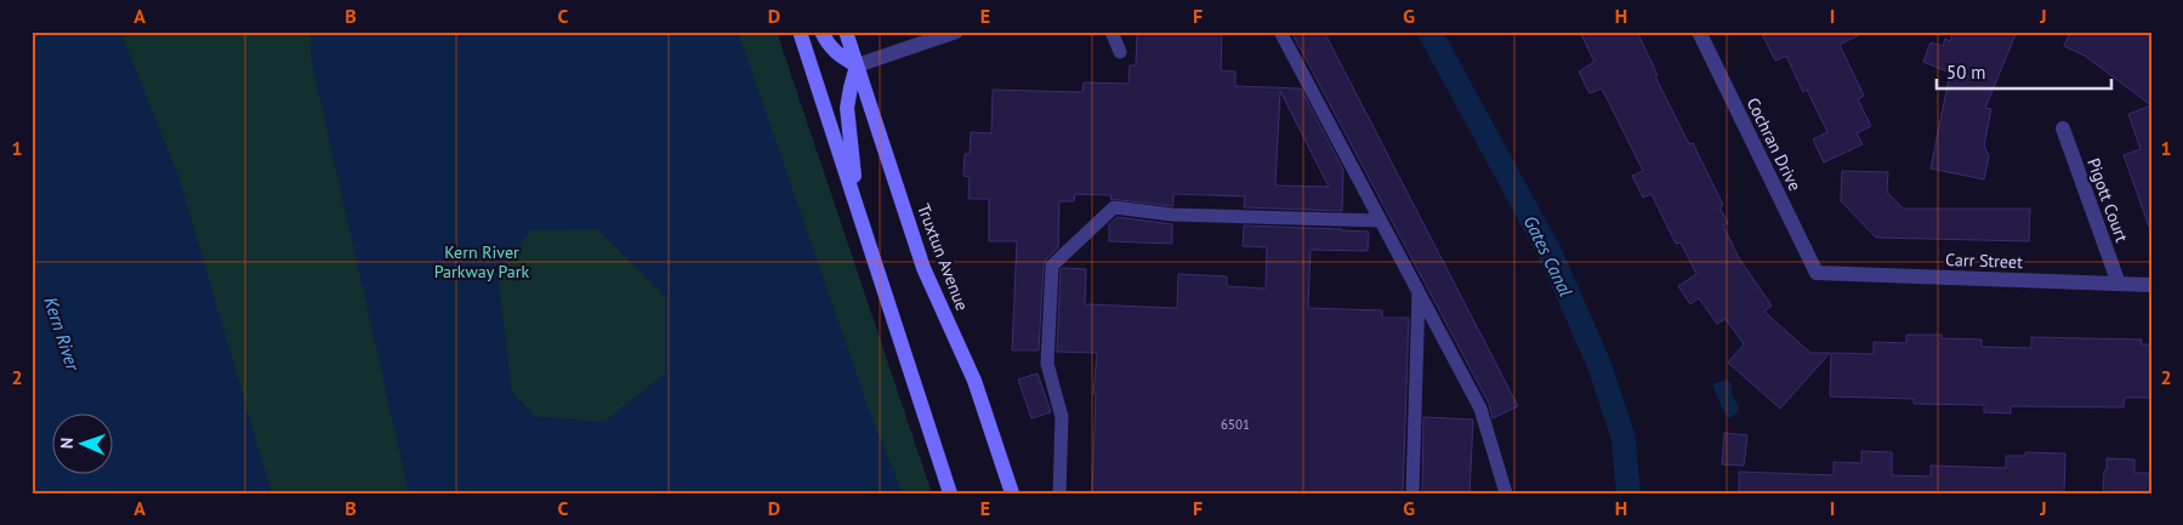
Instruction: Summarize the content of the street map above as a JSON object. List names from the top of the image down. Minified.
{"streets":{"main road":["Truxtun Avenue"],"street":["Cochran Drive","Pigott Court","Carr Street"]},"crossings":[["Cochran Drive","Carr Street"],["Pigott Court","Carr Street"]],"water":["Gates Canal","Kern River"],"parks":["Kern River Parkway Park"],"house_numbers":["6501"],"scale_bar":"50 m","north":"left","grid":{"columns":["A","B","C","D","E","F","G","H","I","J"],"rows":["1","2"]}}
